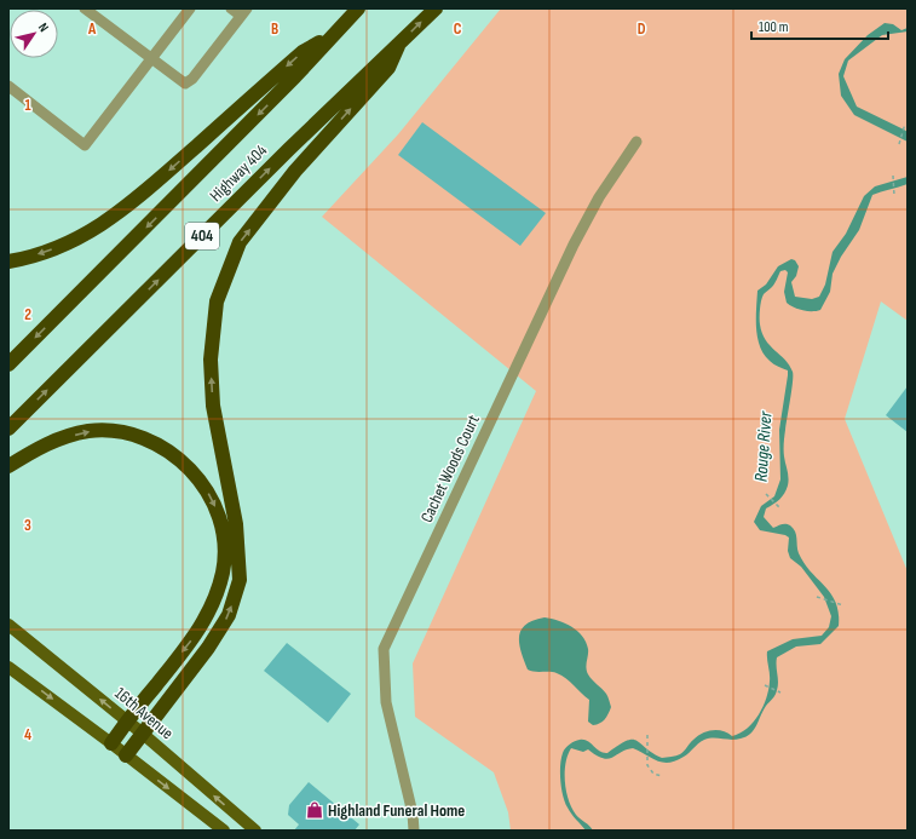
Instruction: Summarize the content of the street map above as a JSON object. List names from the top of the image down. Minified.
{"streets":{"highway":["Highway 404","404"],"main road":["16th Avenue"],"street":["Cachet Woods Court"]},"water":["Rouge River"],"places":{"shop":["Highland Funeral Home"]},"scale_bar":"100 m","north":"top right","grid":{"columns":["A","B","C","D"],"rows":["1","2","3","4"]}}
